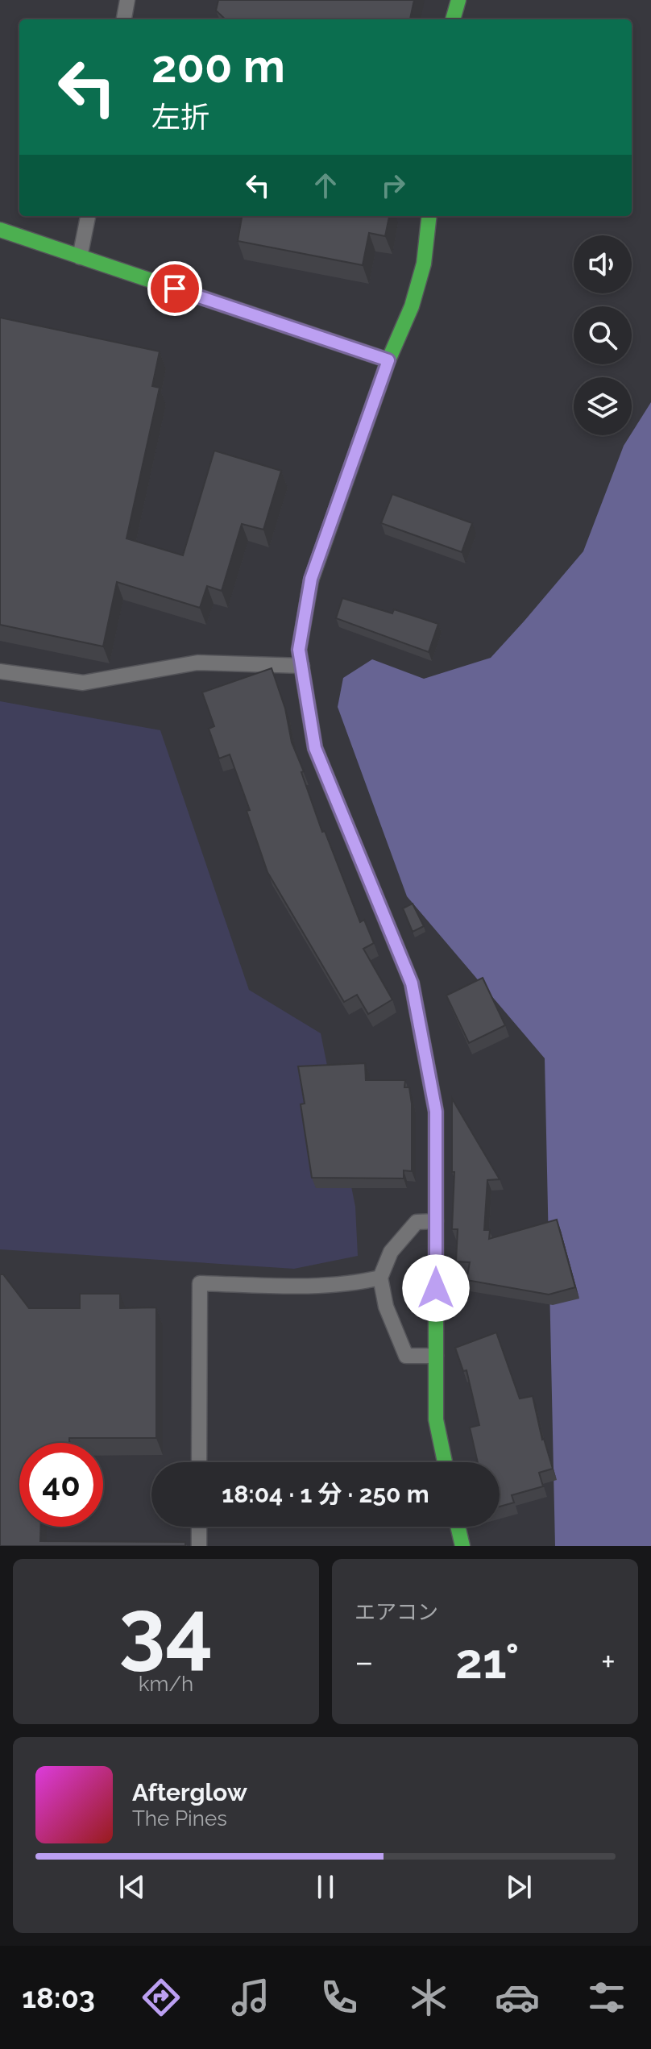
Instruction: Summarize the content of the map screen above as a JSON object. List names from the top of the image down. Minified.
{"page":{"turn":["200 m","左折"],"limit":"40","trip":"18:04 · 1 分 · 250 m","tile":[["34","km/h"],"エアコン"],"heat":["−","21°","+"],"song":["Afterglow","The Pines"],"tabs":"18:03"}}
